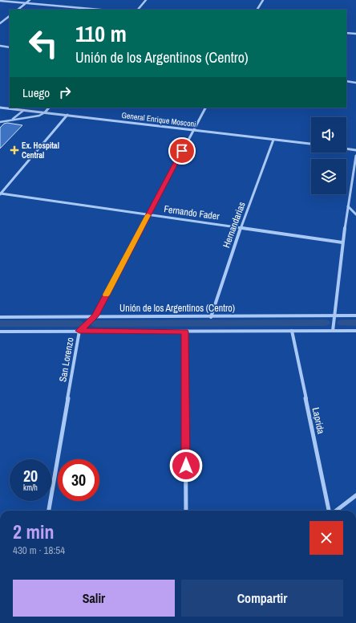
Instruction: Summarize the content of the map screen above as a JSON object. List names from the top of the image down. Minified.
{"streets":{"street":["General Enrique Mosconi","Fernando Fader","Hernandarias","Unión de los Argentinos (Centro)","San Lorenzo","Laprida"]},"crossings":[["General Enrique Mosconi","Hernandarias"],["General Enrique Mosconi","San Lorenzo"],["Fernando Fader","Hernandarias"],["Fernando Fader","San Lorenzo"],["Hernandarias","Unión de los Argentinos (Centro)"],["Unión de los Argentinos (Centro)","San Lorenzo"]],"places":{"health":["Ex. Hospital Central"]},"page":{"turn":["110 m","Unión de los Argentinos (Centro)"],"then":"Luego","speed":"20 km/h","limit":"30","heading":["2 min","430 m · 18:54"],"buttons":["Salir","Compartir"]}}
